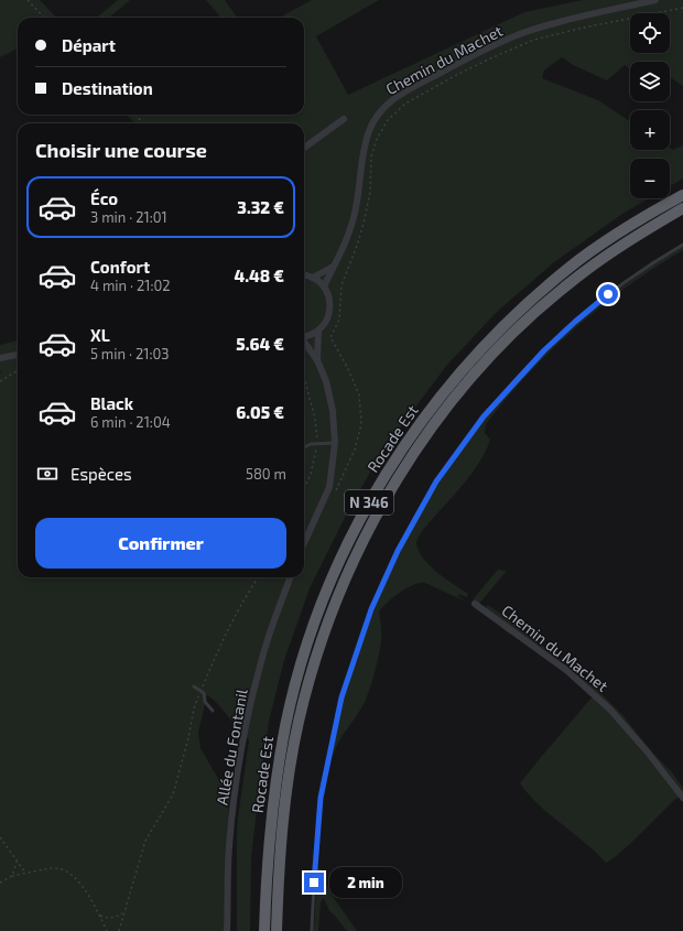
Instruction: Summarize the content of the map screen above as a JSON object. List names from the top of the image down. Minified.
{"streets":{"highway":["Rocade Est","N 346"],"street":["Chemin du Machet","Allée du Fontanil"]},"page":{"map_buttons":["+","−"],"banner":["Départ","Destination"],"heading":"Choisir une course","list":[{"name":"Éco","note":"3 min · 21:01","value":"3.32 €"},{"name":"Confort","note":"4 min · 21:02","value":"4.48 €"},{"name":"XL","note":"5 min · 21:03","value":"5.64 €"},{"name":"Black","note":"6 min · 21:04","value":"6.05 €"}],"pay":["Espèces","580 m"],"buttons":"Confirmer","bubble":"2 min"}}
